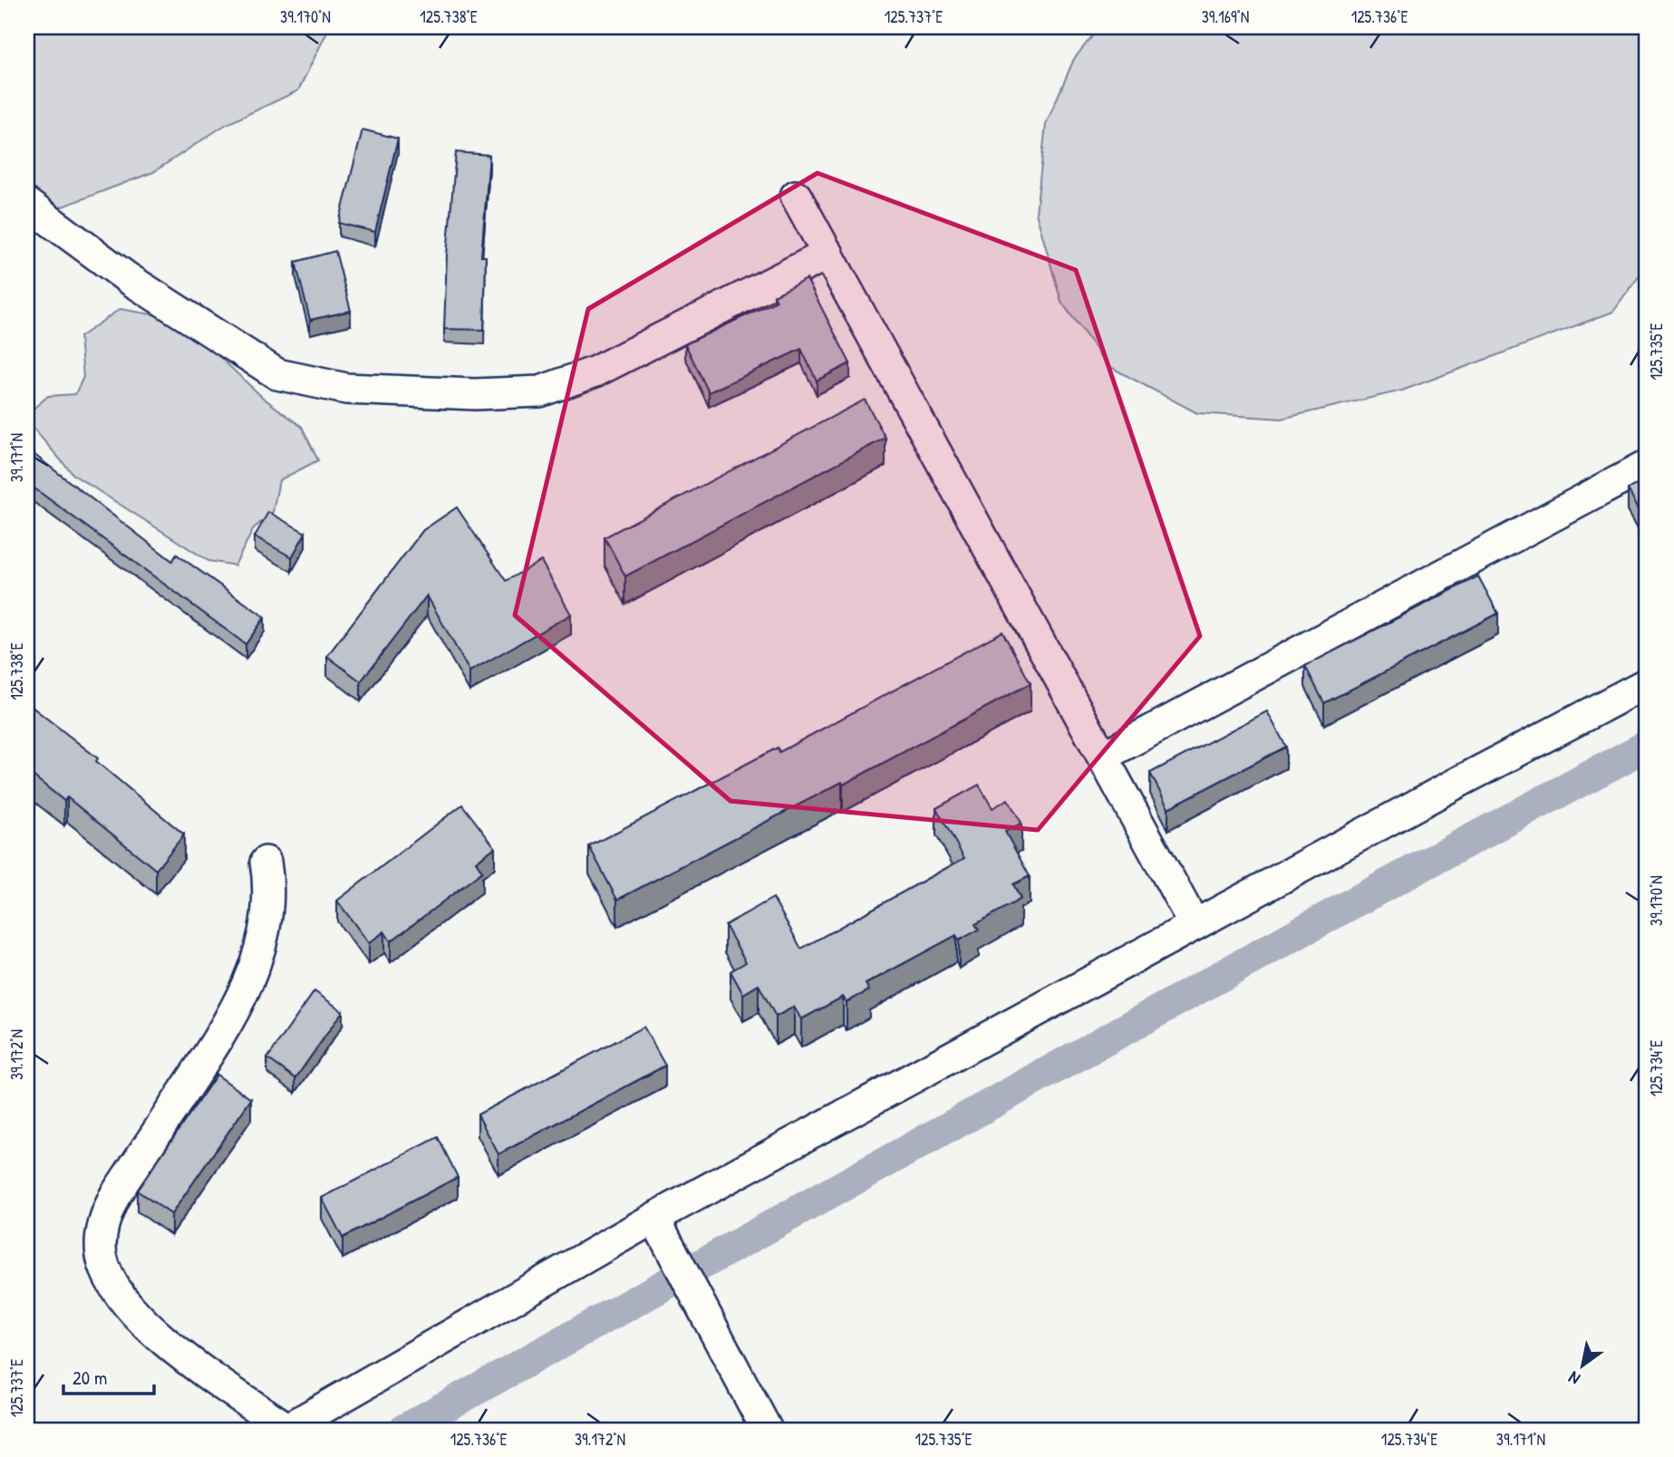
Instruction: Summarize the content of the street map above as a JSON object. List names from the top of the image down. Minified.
{"scale_bar":"20 m","north":"bottom left","coordinates":["39.170°N","125.738°E","125.737°E","39.169°N","125.736°E","125.735°E","39.171°N","39.172°N","125.734°E"]}
